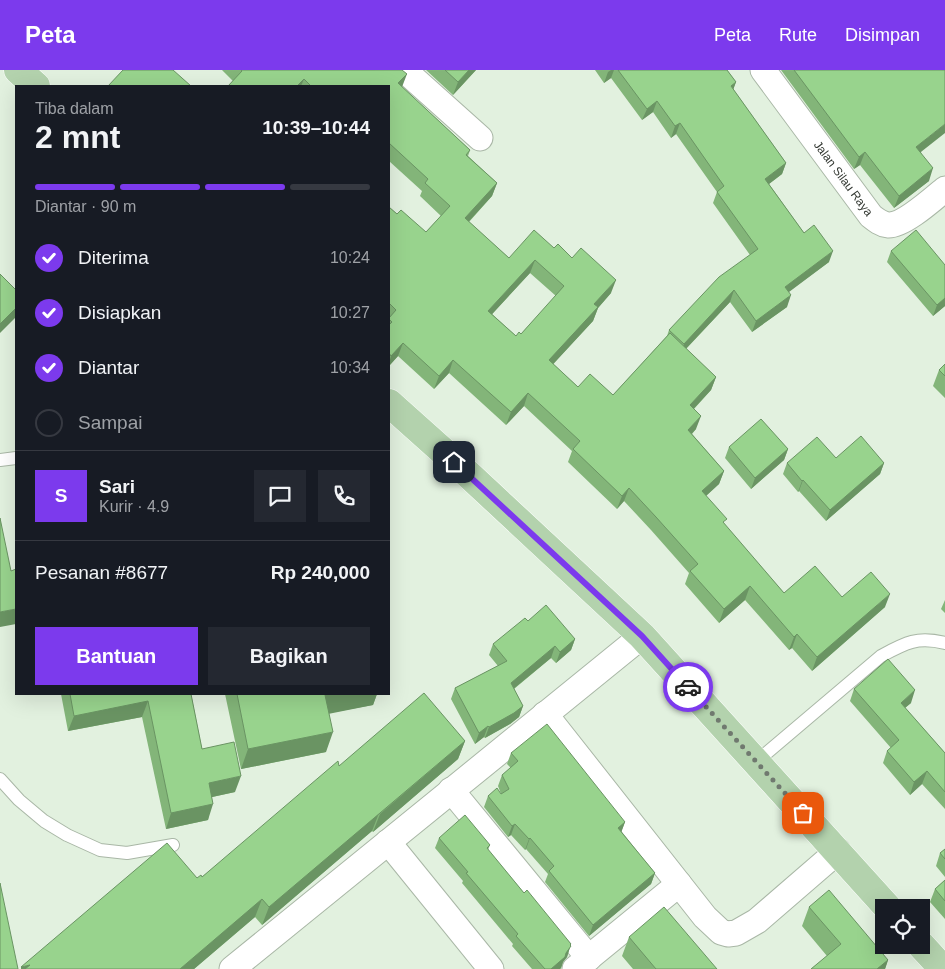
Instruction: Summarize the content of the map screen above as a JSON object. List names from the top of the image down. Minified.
{"streets":{"street":["Jalan Silau Raya"]},"page":{"header":"Peta","nav":["Peta","Rute","Disimpan"],"heading":["2 mnt","Tiba dalam","10:39–10:44"],"panel":["Sari","Kurir · 4.9","Pesanan #8677","Rp 240,000"],"bar":"Diantar · 90 m","list":[["Diterima","10:24"],["Disiapkan","10:27"],["Diantar","10:34"],"Sampai"],"round":"S","buttons":["Bantuan","Bagikan"]}}
